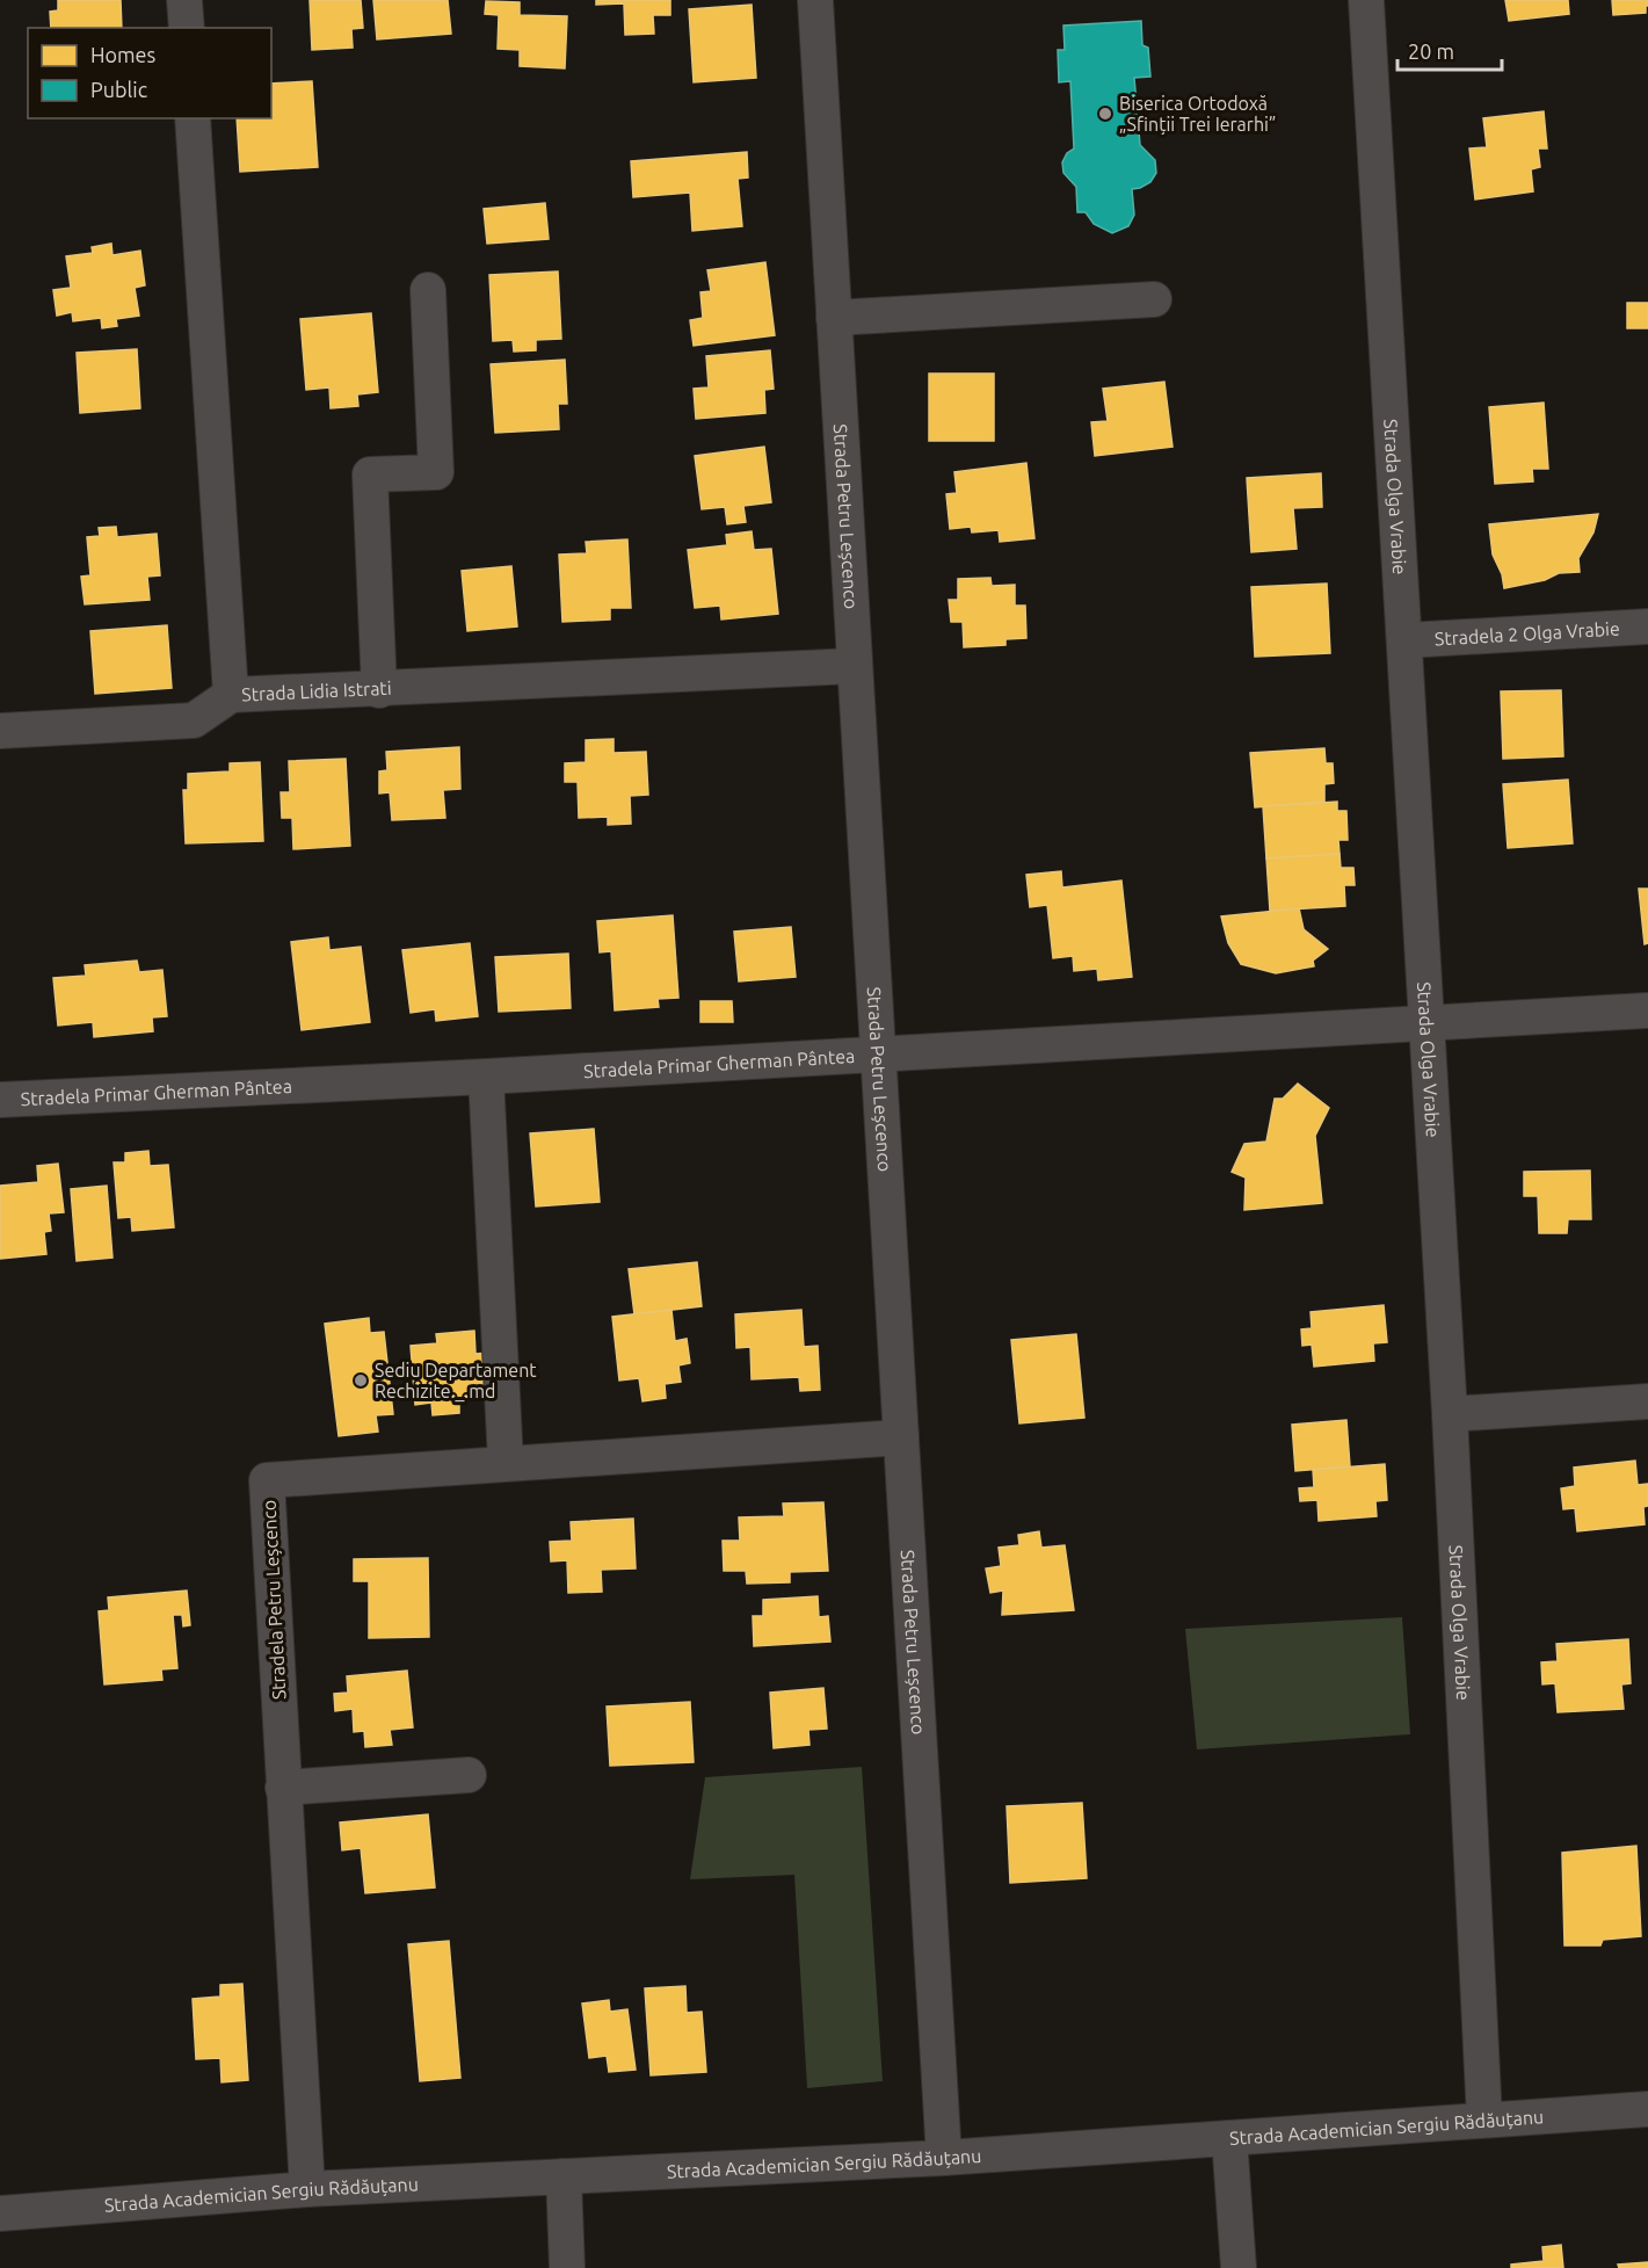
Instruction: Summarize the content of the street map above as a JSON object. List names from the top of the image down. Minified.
{"streets":{"street":["Strada Olga Vrabie","Strada Petru Leșcenco","Stradela 2 Olga Vrabie","Strada Lidia Istrati","Stradela Primar Gherman Pântea","Stradela Petru Leșcenco","Strada Academician Sergiu Rădăuțanu"]},"crossings":[["Strada Olga Vrabie","Stradela 2 Olga Vrabie"],["Strada Olga Vrabie","Stradela Primar Gherman Pântea"],["Strada Olga Vrabie","Strada Academician Sergiu Rădăuțanu"],["Strada Petru Leșcenco","Strada Lidia Istrati"],["Strada Petru Leșcenco","Stradela Primar Gherman Pântea"],["Strada Petru Leșcenco","Stradela Petru Leșcenco"],["Strada Petru Leșcenco","Strada Academician Sergiu Rădăuțanu"],["Stradela Petru Leșcenco","Strada Academician Sergiu Rădăuțanu"]],"places":["Biserica Ortodoxă „Sfinții Trei Ierarhi”","Sediu Departament Rechizite._.md"],"legend":["Homes","Public"],"scale_bar":"20 m"}
